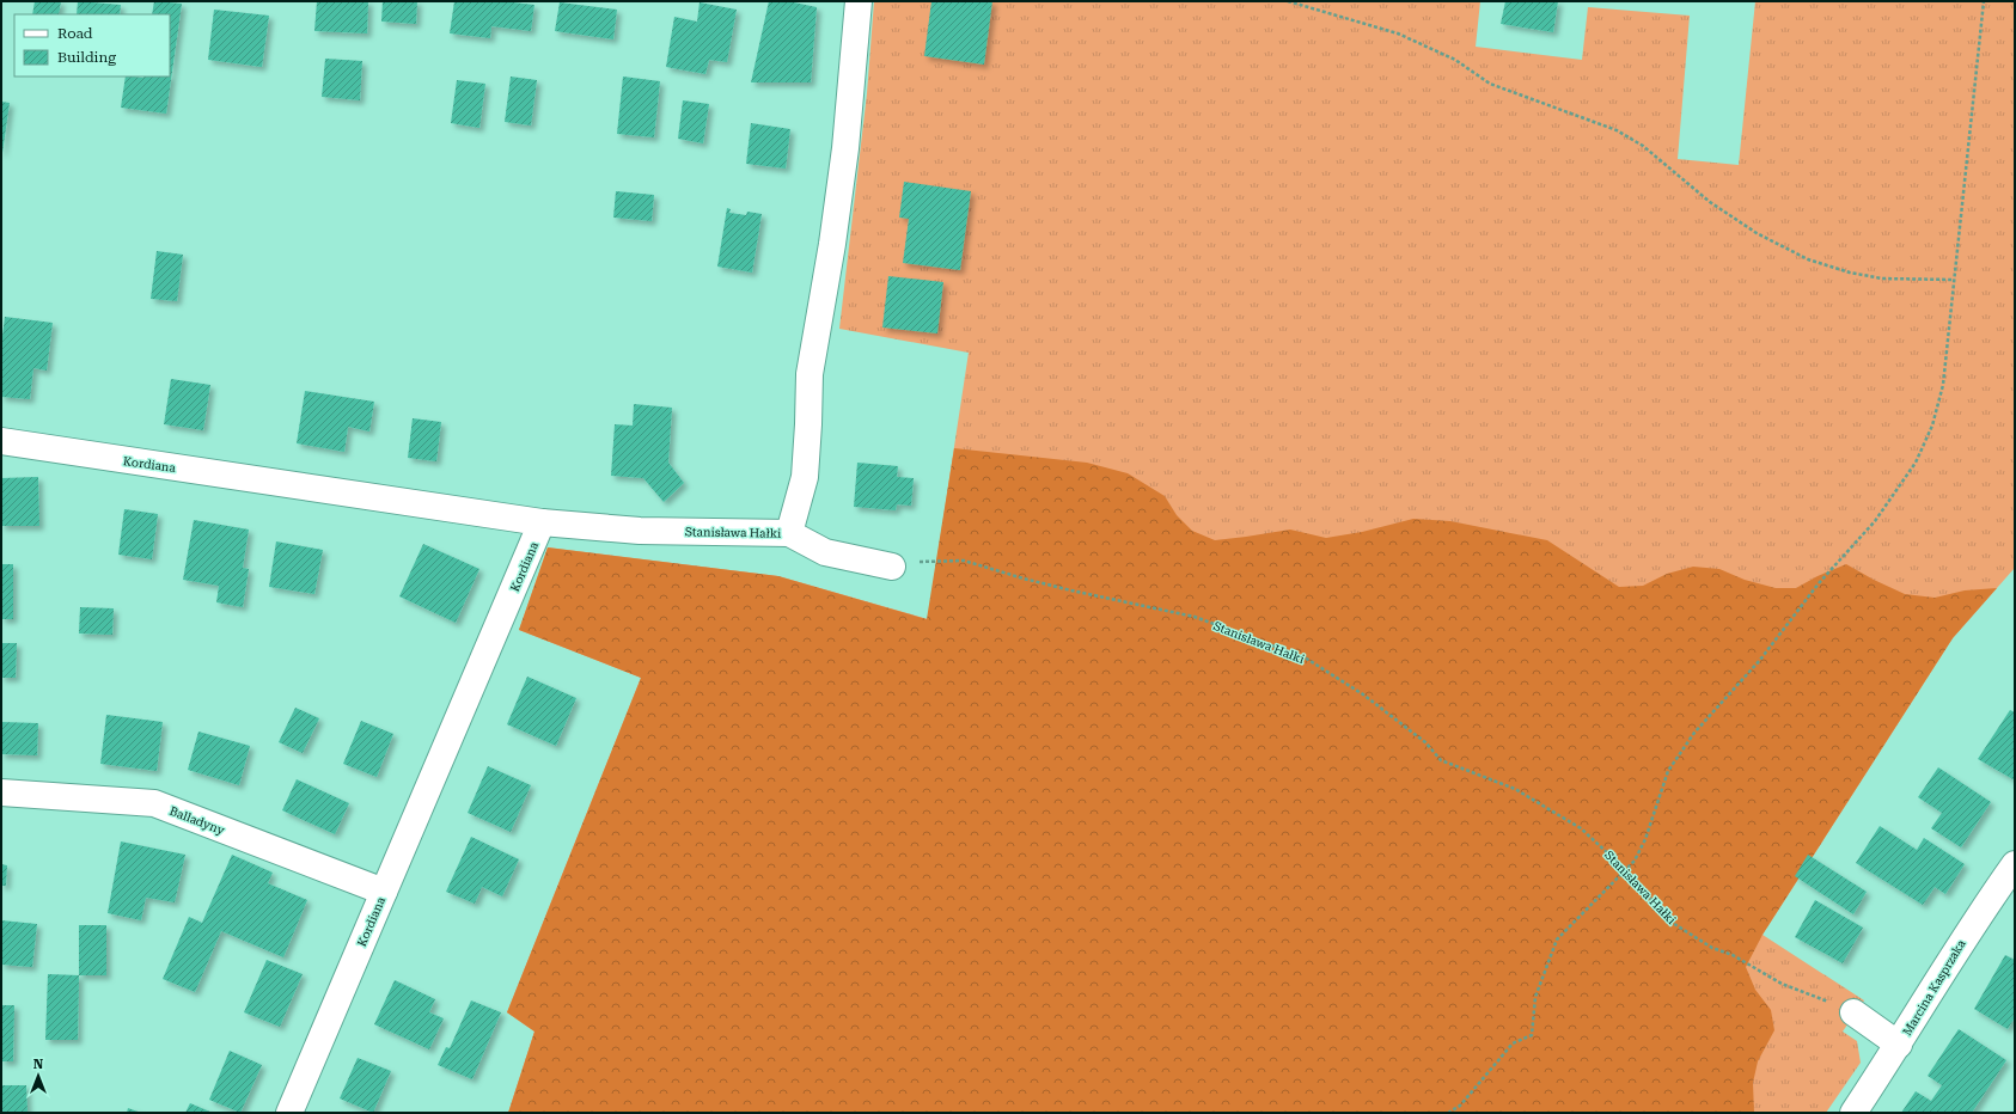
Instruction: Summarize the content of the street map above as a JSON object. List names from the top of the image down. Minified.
{"streets":{"street":["Kordiana","Stanisława Hałki","Balladyny","Marcina Kasprzaka"]},"crossings":[["Kordiana","Stanisława Hałki"],["Kordiana","Balladyny"]],"legend":["Road","Building"],"north":"top"}
